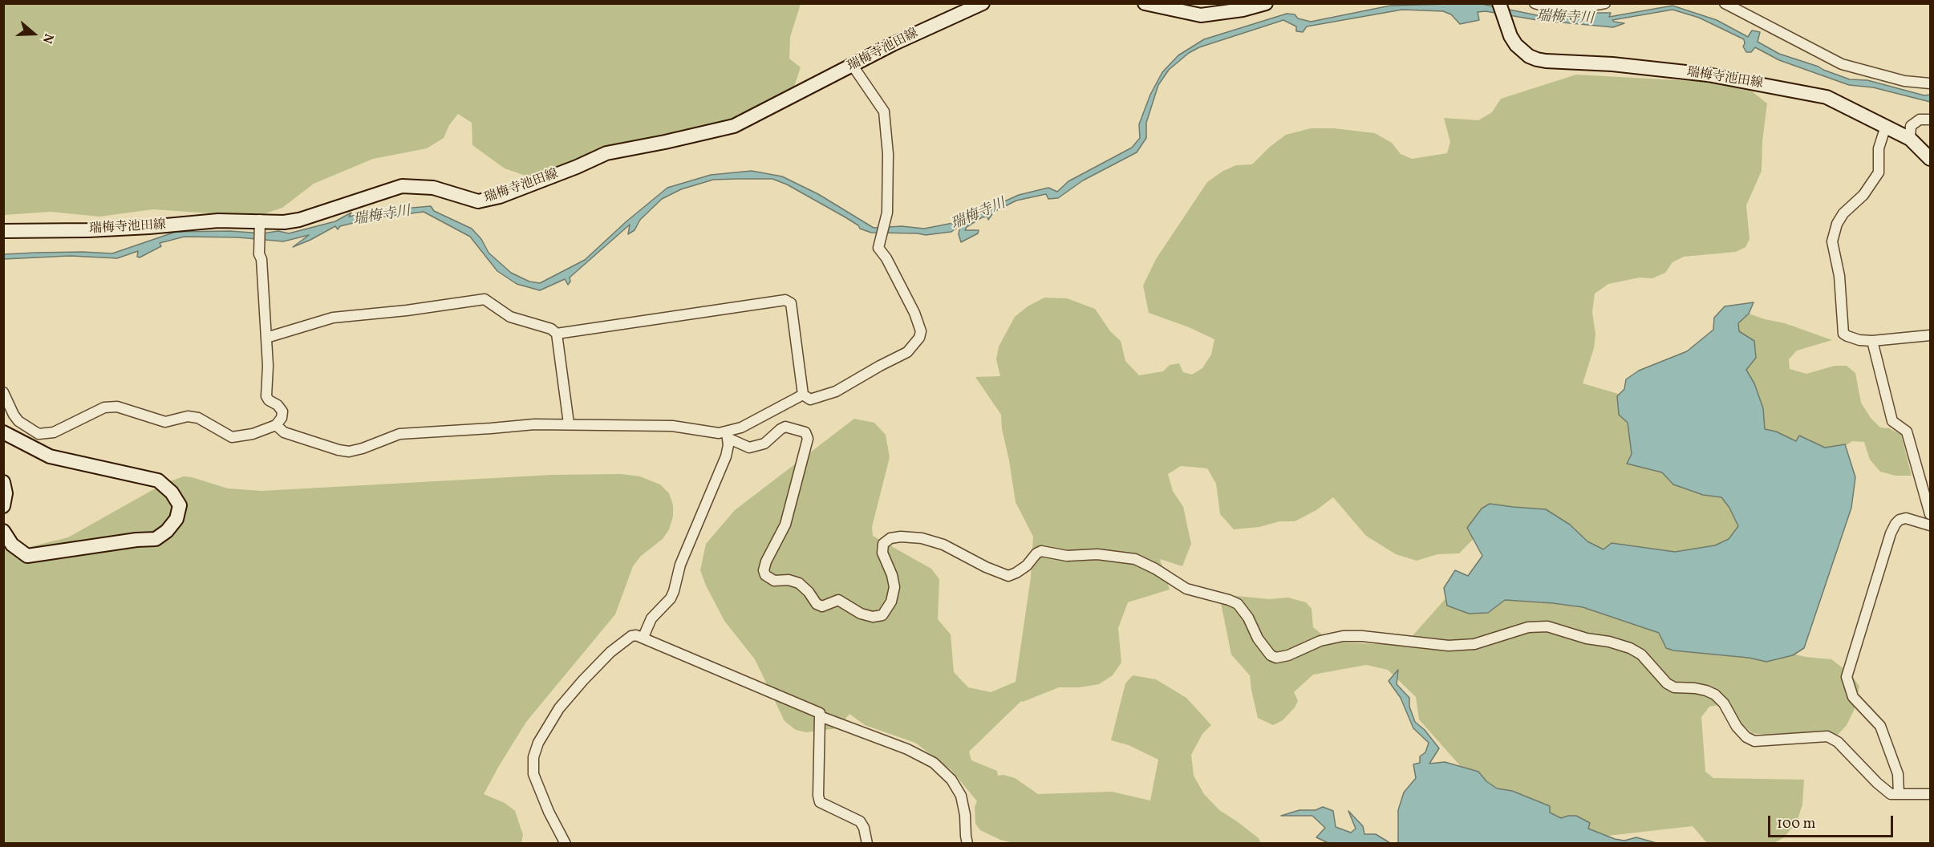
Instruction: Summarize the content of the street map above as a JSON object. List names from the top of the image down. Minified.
{"streets":{"main road":["瑞梅寺池田線"]},"water":["瑞梅寺川"],"scale_bar":"100 m","north":"right"}
